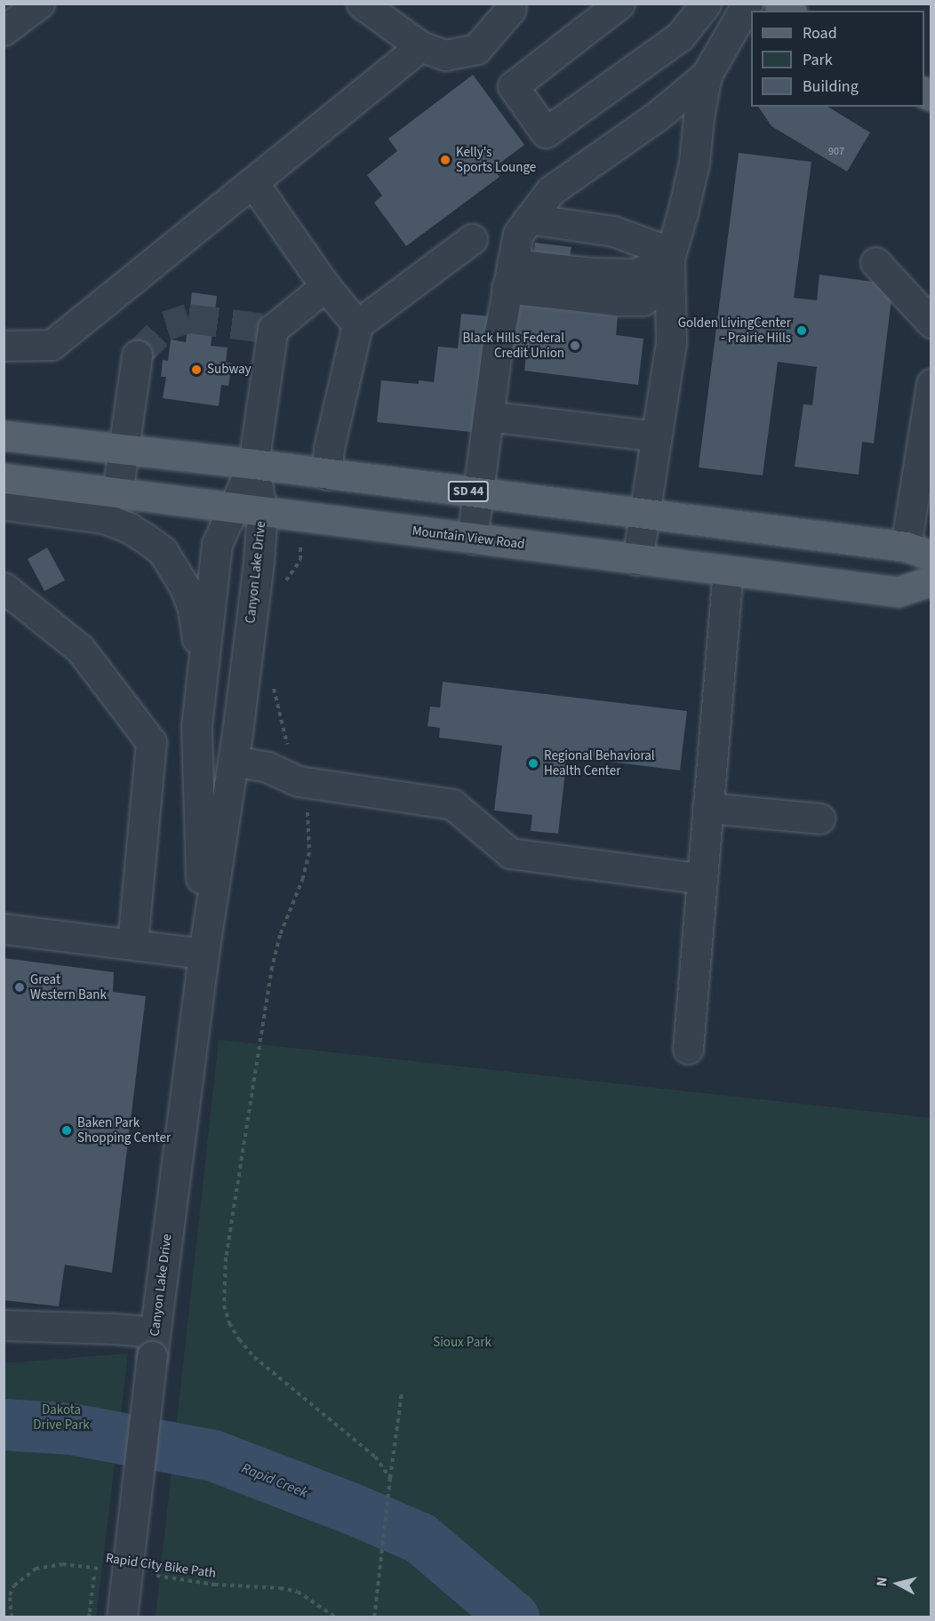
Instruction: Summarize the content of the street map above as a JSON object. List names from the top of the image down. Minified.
{"streets":{"main road":["SD 44","Mountain View Road"],"street":["Canyon Lake Drive"],"path":["Rapid City Bike Path"]},"crossings":[["SD 44","Canyon Lake Drive"],["Mountain View Road","Canyon Lake Drive"]],"water":["Rapid Creek"],"parks":["Sioux Park","Dakota Drive Park"],"places":["Kelly's Sports Lounge","Golden LivingCenter - Prairie Hills","Black Hills Federal Credit Union","Subway","Regional Behavioral Health Center","Great Western Bank","Baken Park Shopping Center"],"house_numbers":["907"],"legend":["Road","Park","Building"],"north":"left"}
